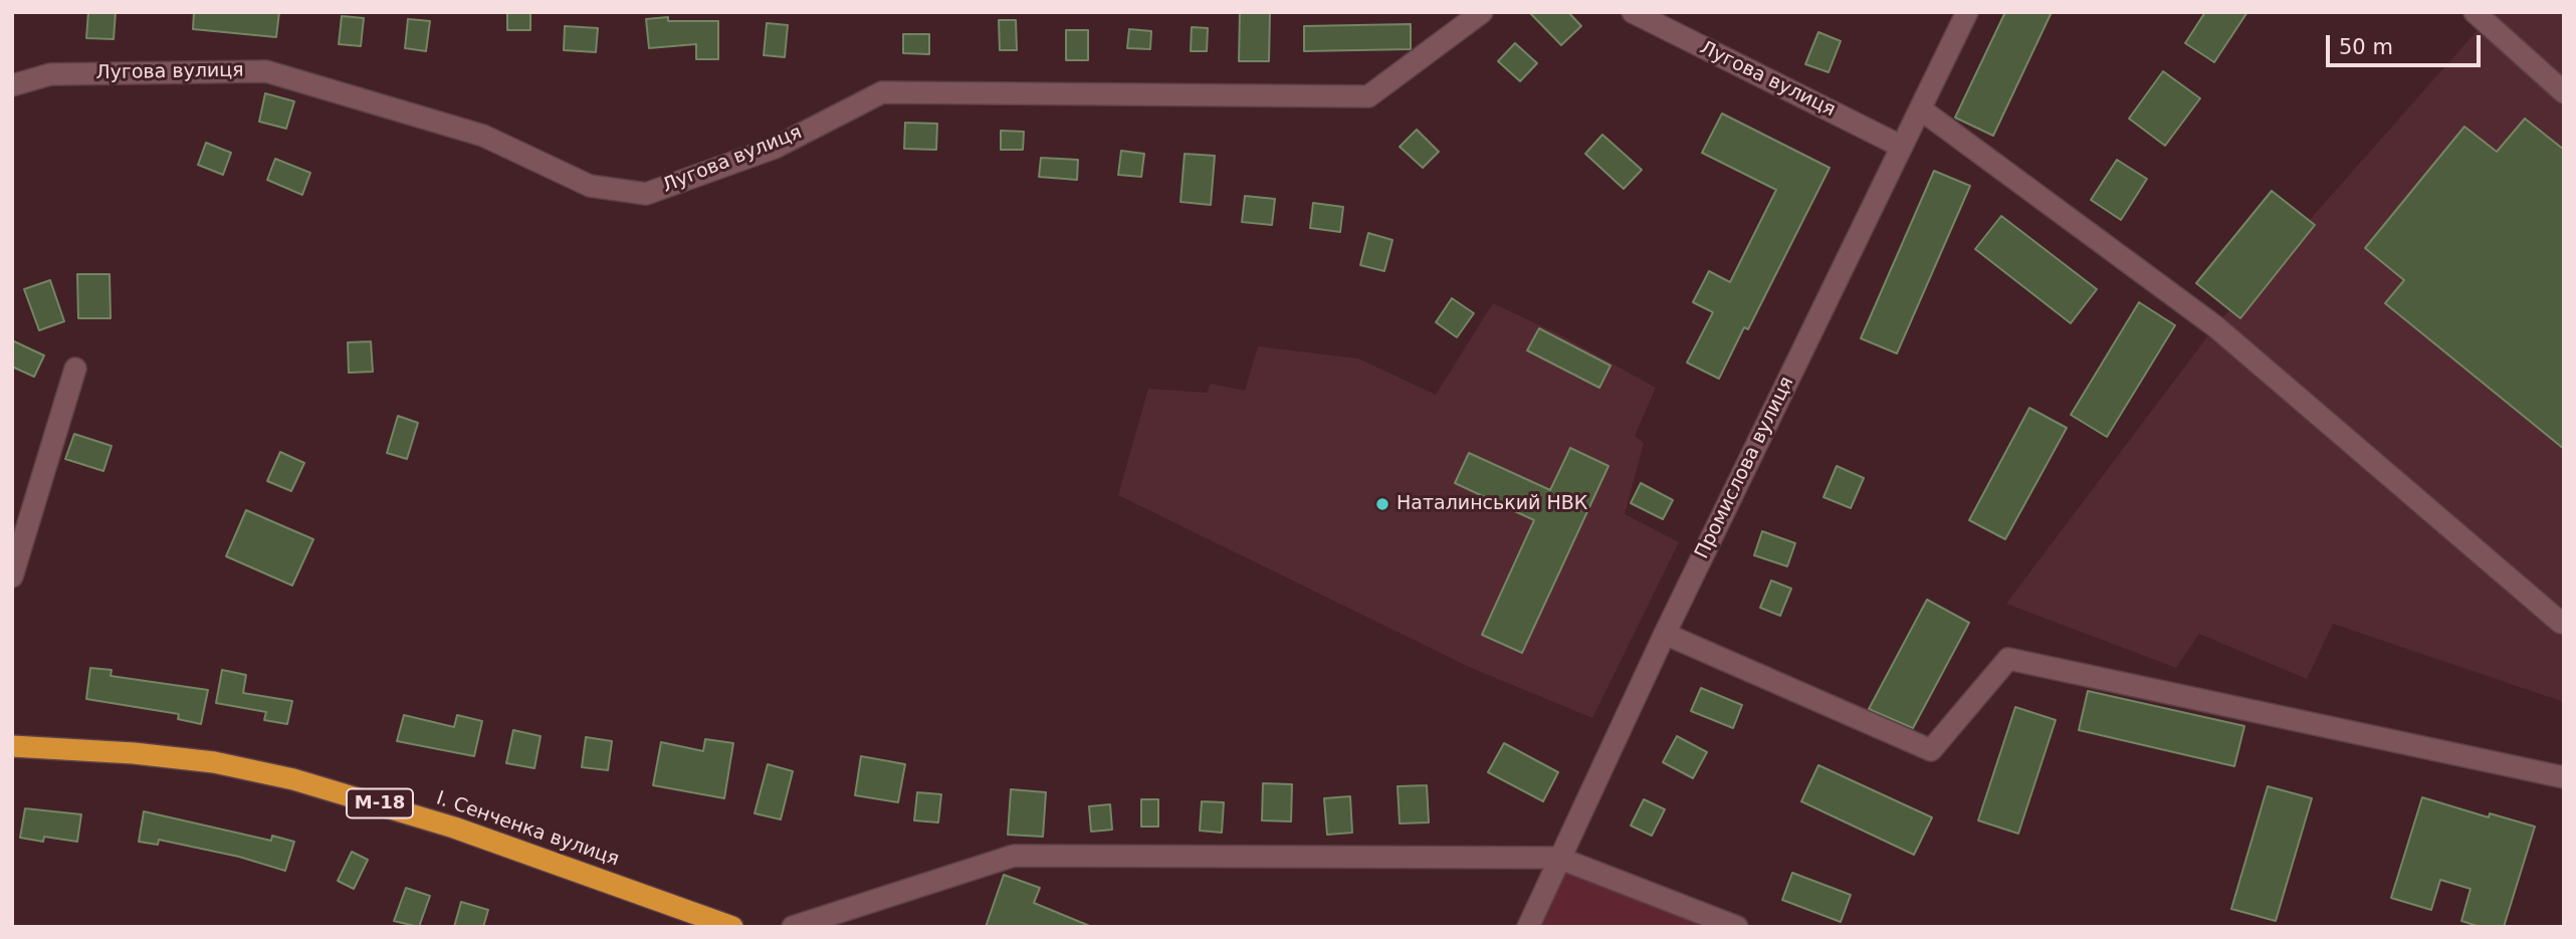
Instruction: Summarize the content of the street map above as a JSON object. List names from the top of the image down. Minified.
{"streets":{"highway":["М-18","І. Сенченка вулиця"],"street":["Лугова вулиця","Промислова вулиця"]},"crossings":[["Лугова вулиця","Промислова вулиця"]],"places":["Наталинський НВК"],"scale_bar":"50 m"}
